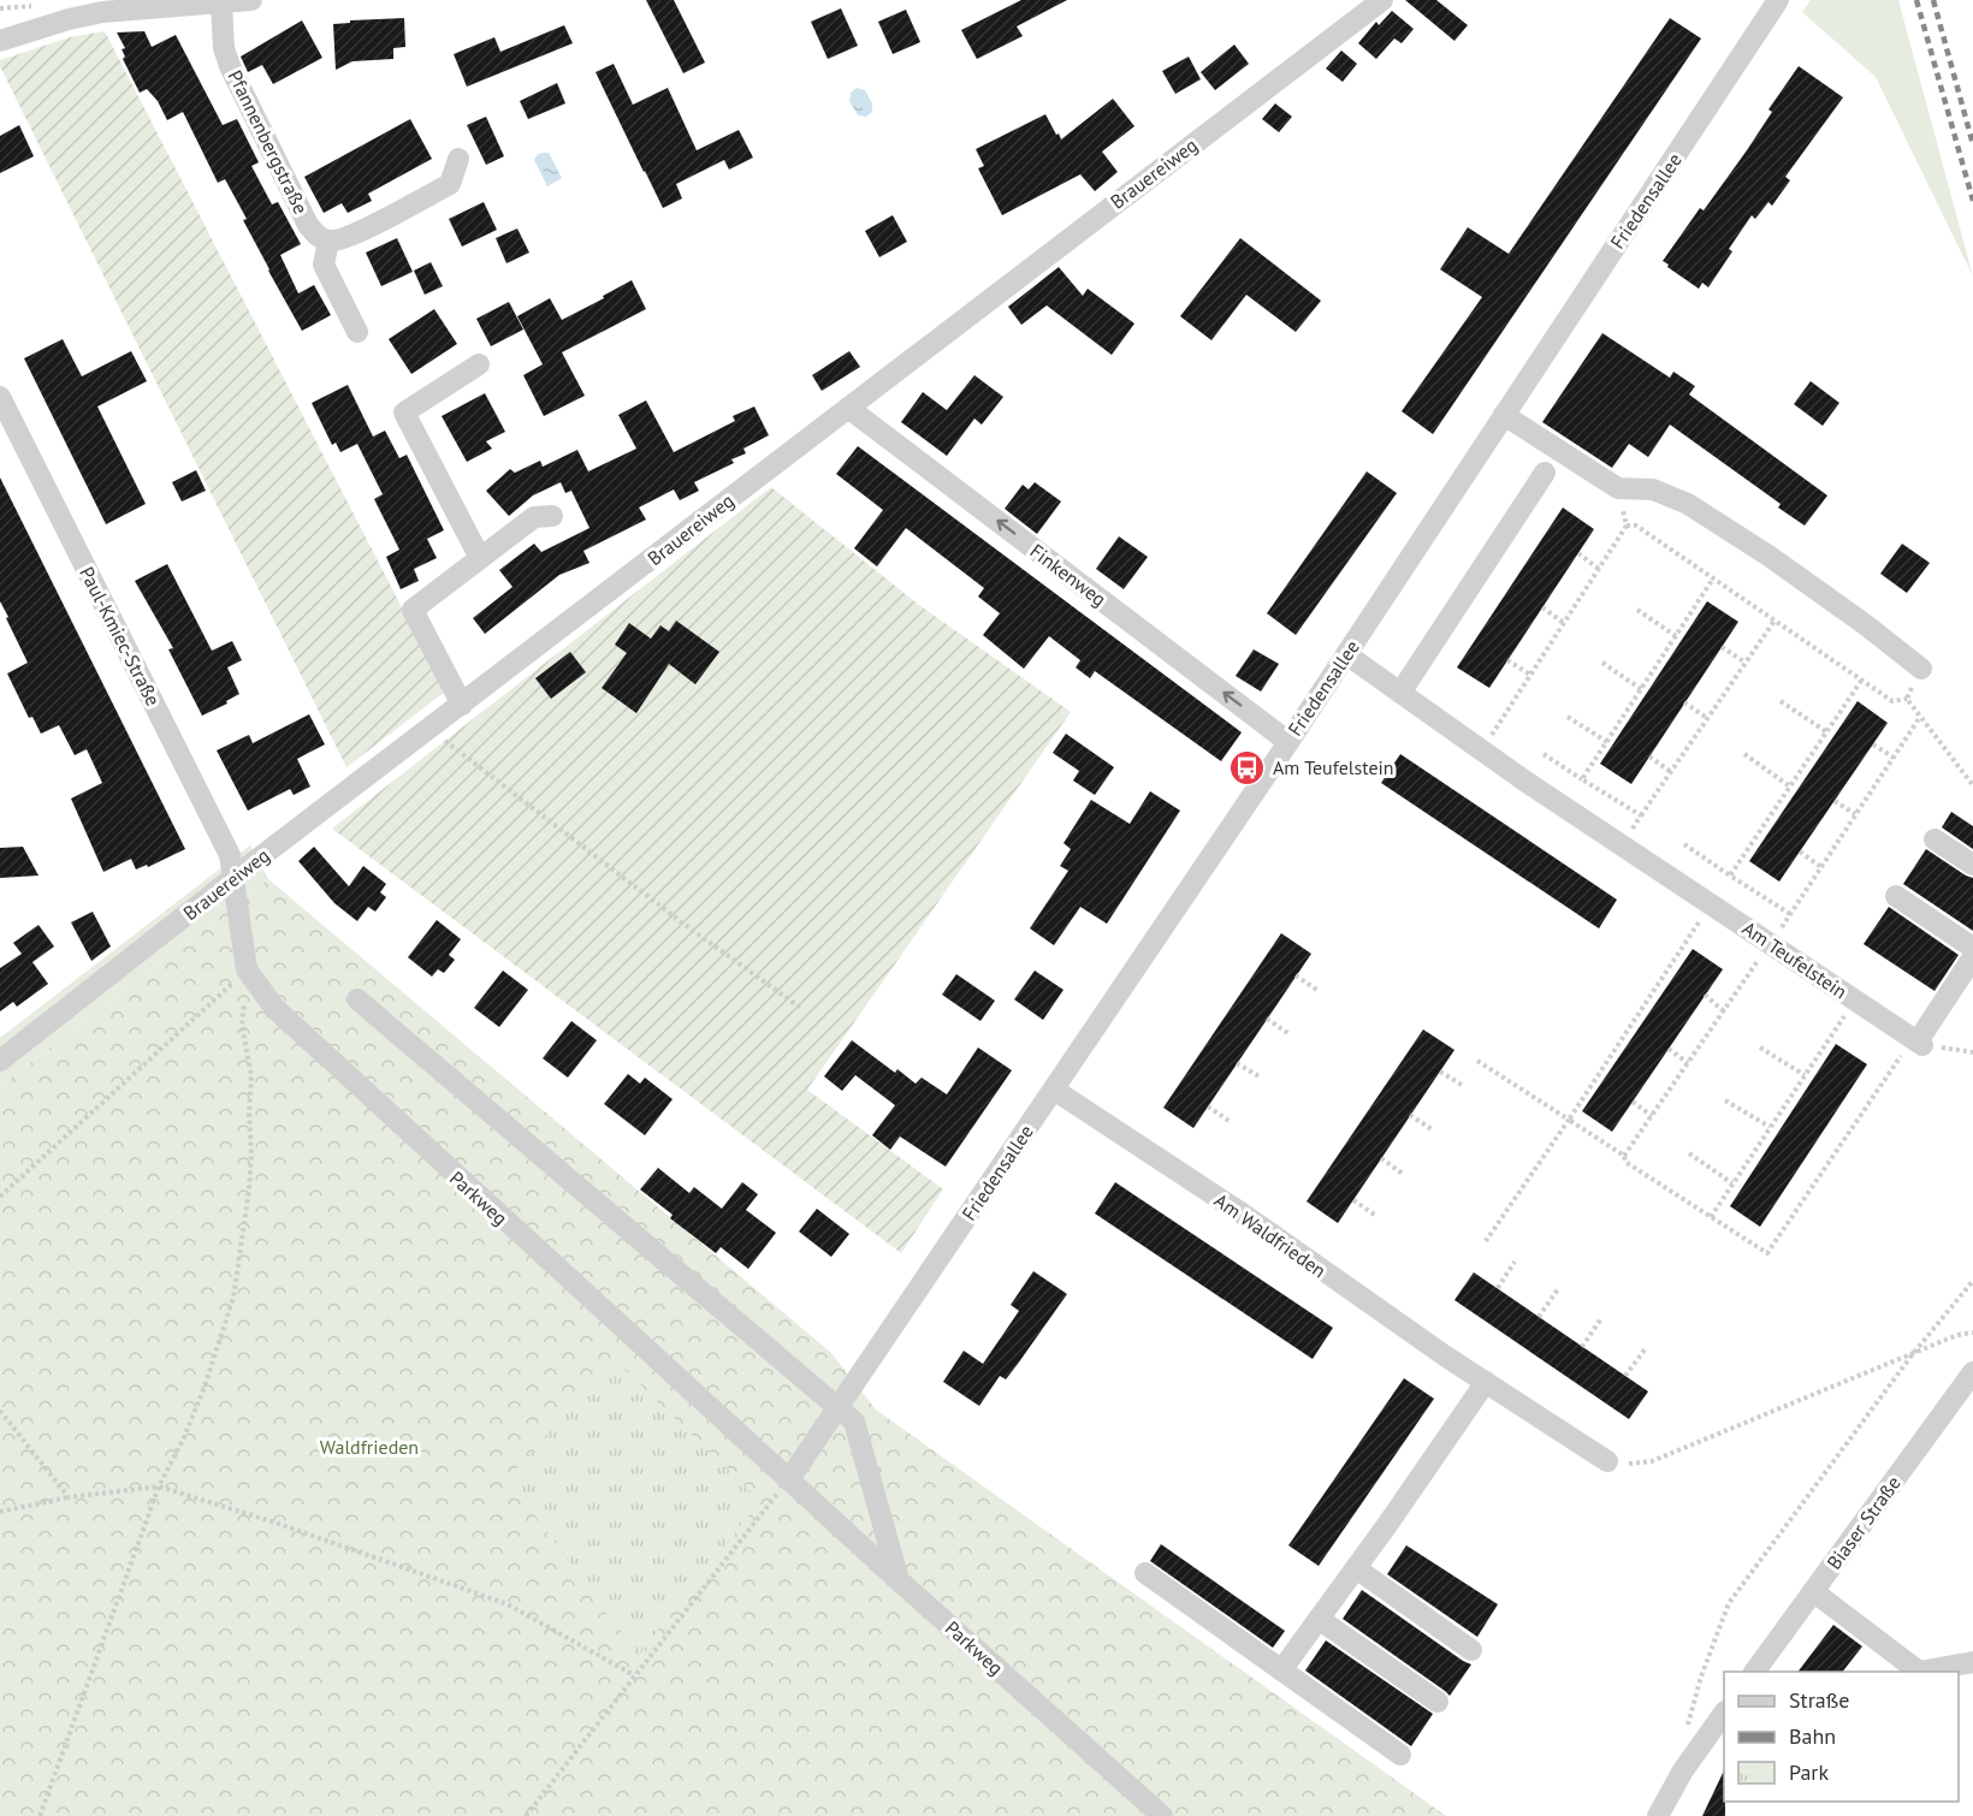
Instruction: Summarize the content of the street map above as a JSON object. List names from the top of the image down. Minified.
{"streets":{"street":["Pfannenbergstraße","Brauereiweg","Friedensallee","Finkenweg","Paul-Kmiec-Straße","Am Teufelstein","Parkweg","Am Waldfrieden","Biaser Straße"]},"crossings":[["Brauereiweg","Finkenweg"],["Brauereiweg","Paul-Kmiec-Straße"],["Brauereiweg","Parkweg"],["Friedensallee","Finkenweg"],["Friedensallee","Am Teufelstein"],["Friedensallee","Am Waldfrieden"],["Paul-Kmiec-Straße","Parkweg"]],"one_way":["Finkenweg"],"parks":["Waldfrieden"],"places":{"bus stop":["Am Teufelstein"]},"legend":["Straße","Bahn","Park"]}
